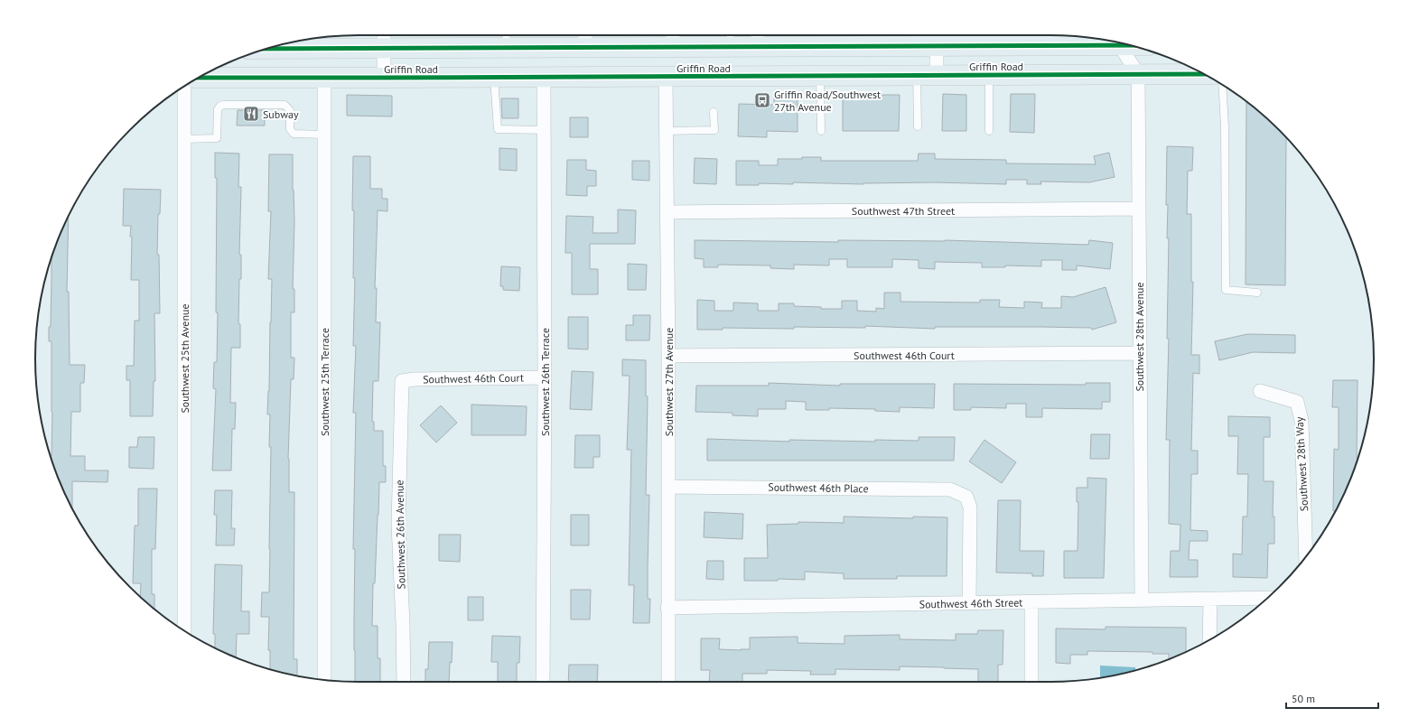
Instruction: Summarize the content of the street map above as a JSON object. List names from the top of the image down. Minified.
{"streets":{"main road":["Griffin Road"],"street":["Southwest 47th Street","Southwest 28th Avenue","Southwest 46th Court","Southwest 25th Avenue","Southwest 25th Terrace","Southwest 26th Terrace","Southwest 27th Avenue","Southwest 28th Way","Southwest 46th Place","Southwest 26th Avenue","Southwest 46th Street"]},"crossings":[["Griffin Road","Southwest 28th Avenue"],["Griffin Road","Southwest 25th Terrace"],["Griffin Road","Southwest 26th Terrace"],["Griffin Road","Southwest 27th Avenue"],["Southwest 47th Street","Southwest 28th Avenue"],["Southwest 47th Street","Southwest 27th Avenue"],["Southwest 28th Avenue","Southwest 46th Court"],["Southwest 28th Avenue","Southwest 46th Street"],["Southwest 46th Court","Southwest 26th Terrace"],["Southwest 46th Court","Southwest 27th Avenue"],["Southwest 46th Court","Southwest 26th Avenue"],["Southwest 27th Avenue","Southwest 46th Place"],["Southwest 27th Avenue","Southwest 46th Street"],["Southwest 46th Place","Southwest 46th Street"]],"places":{"bus stop":["Griffin Road/Southwest 27th Avenue"],"restaurant":["Subway"]},"scale_bar":"50 m"}
